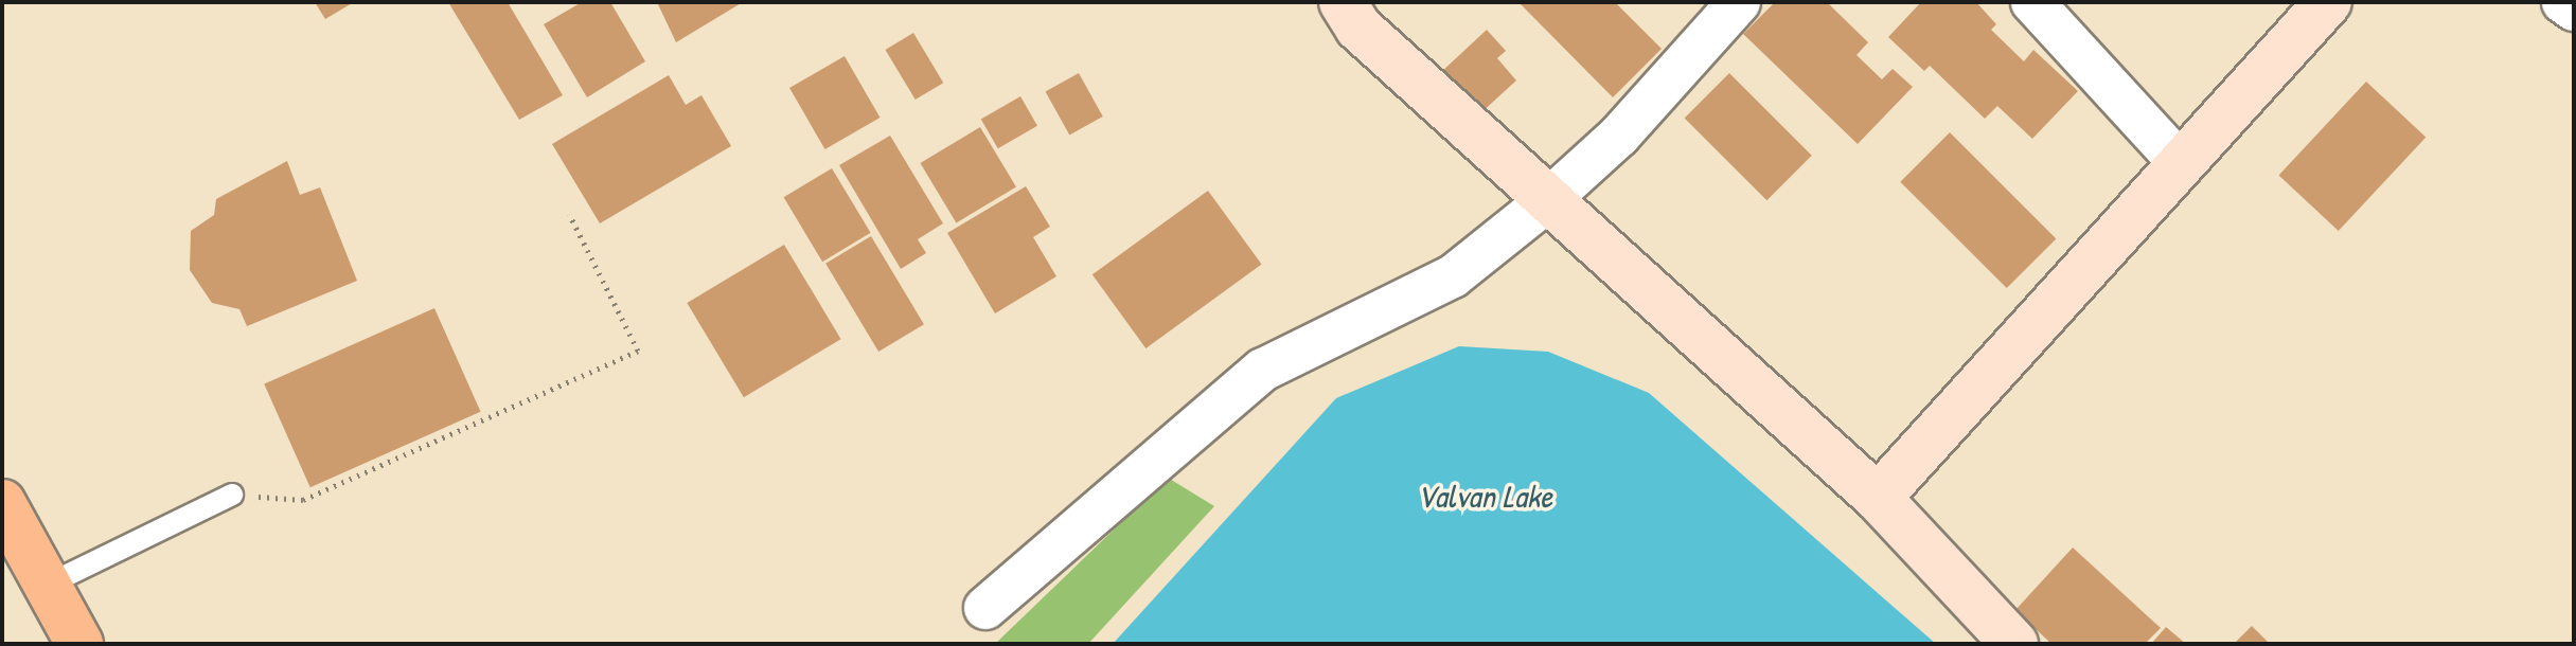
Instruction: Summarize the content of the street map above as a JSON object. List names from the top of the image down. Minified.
{"water":["Valvan Lake"]}
